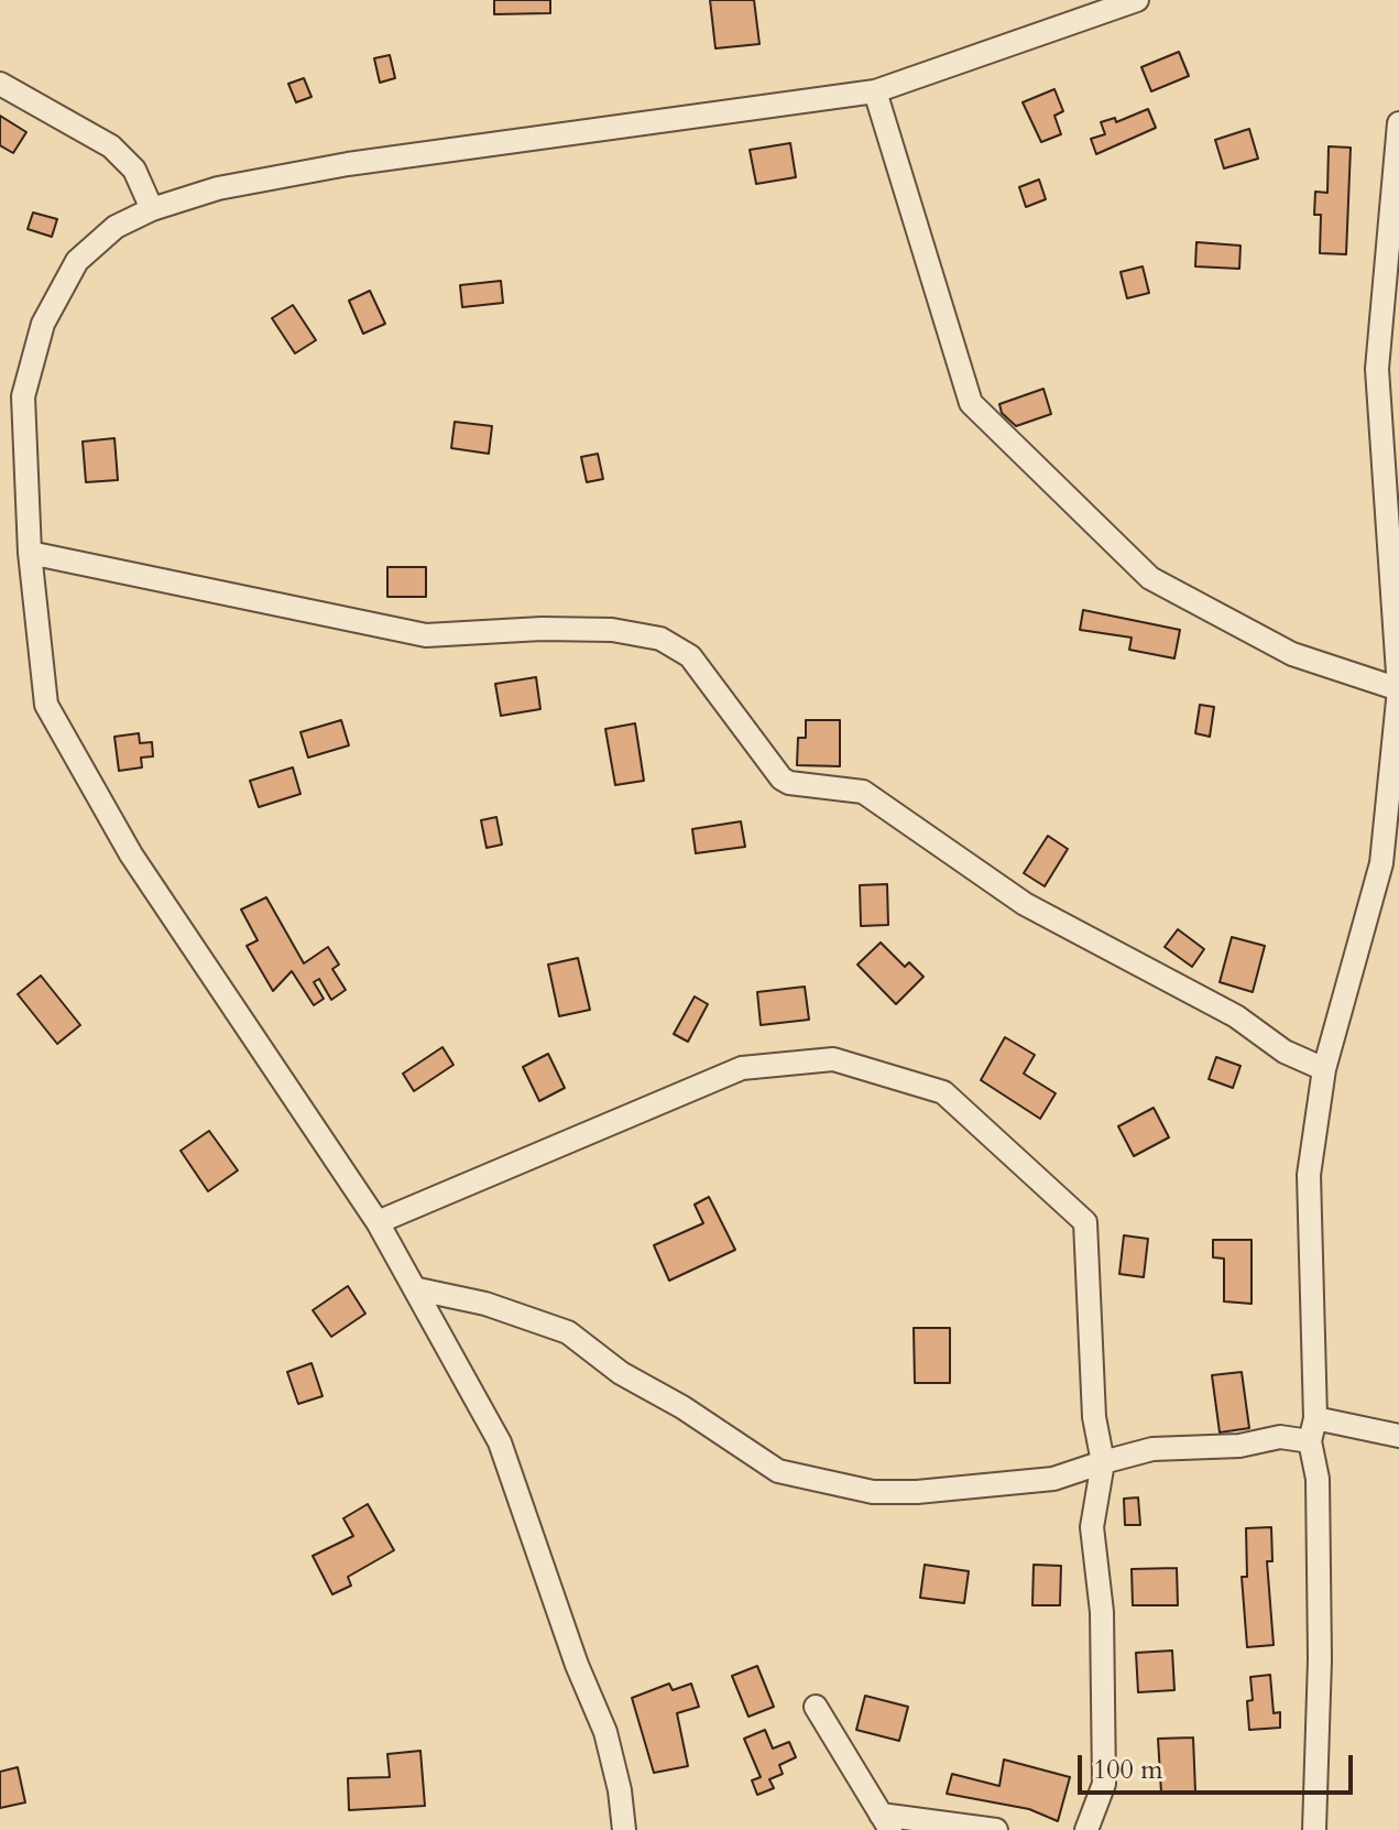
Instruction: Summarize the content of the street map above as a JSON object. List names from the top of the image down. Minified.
{"scale_bar":"100 m"}
